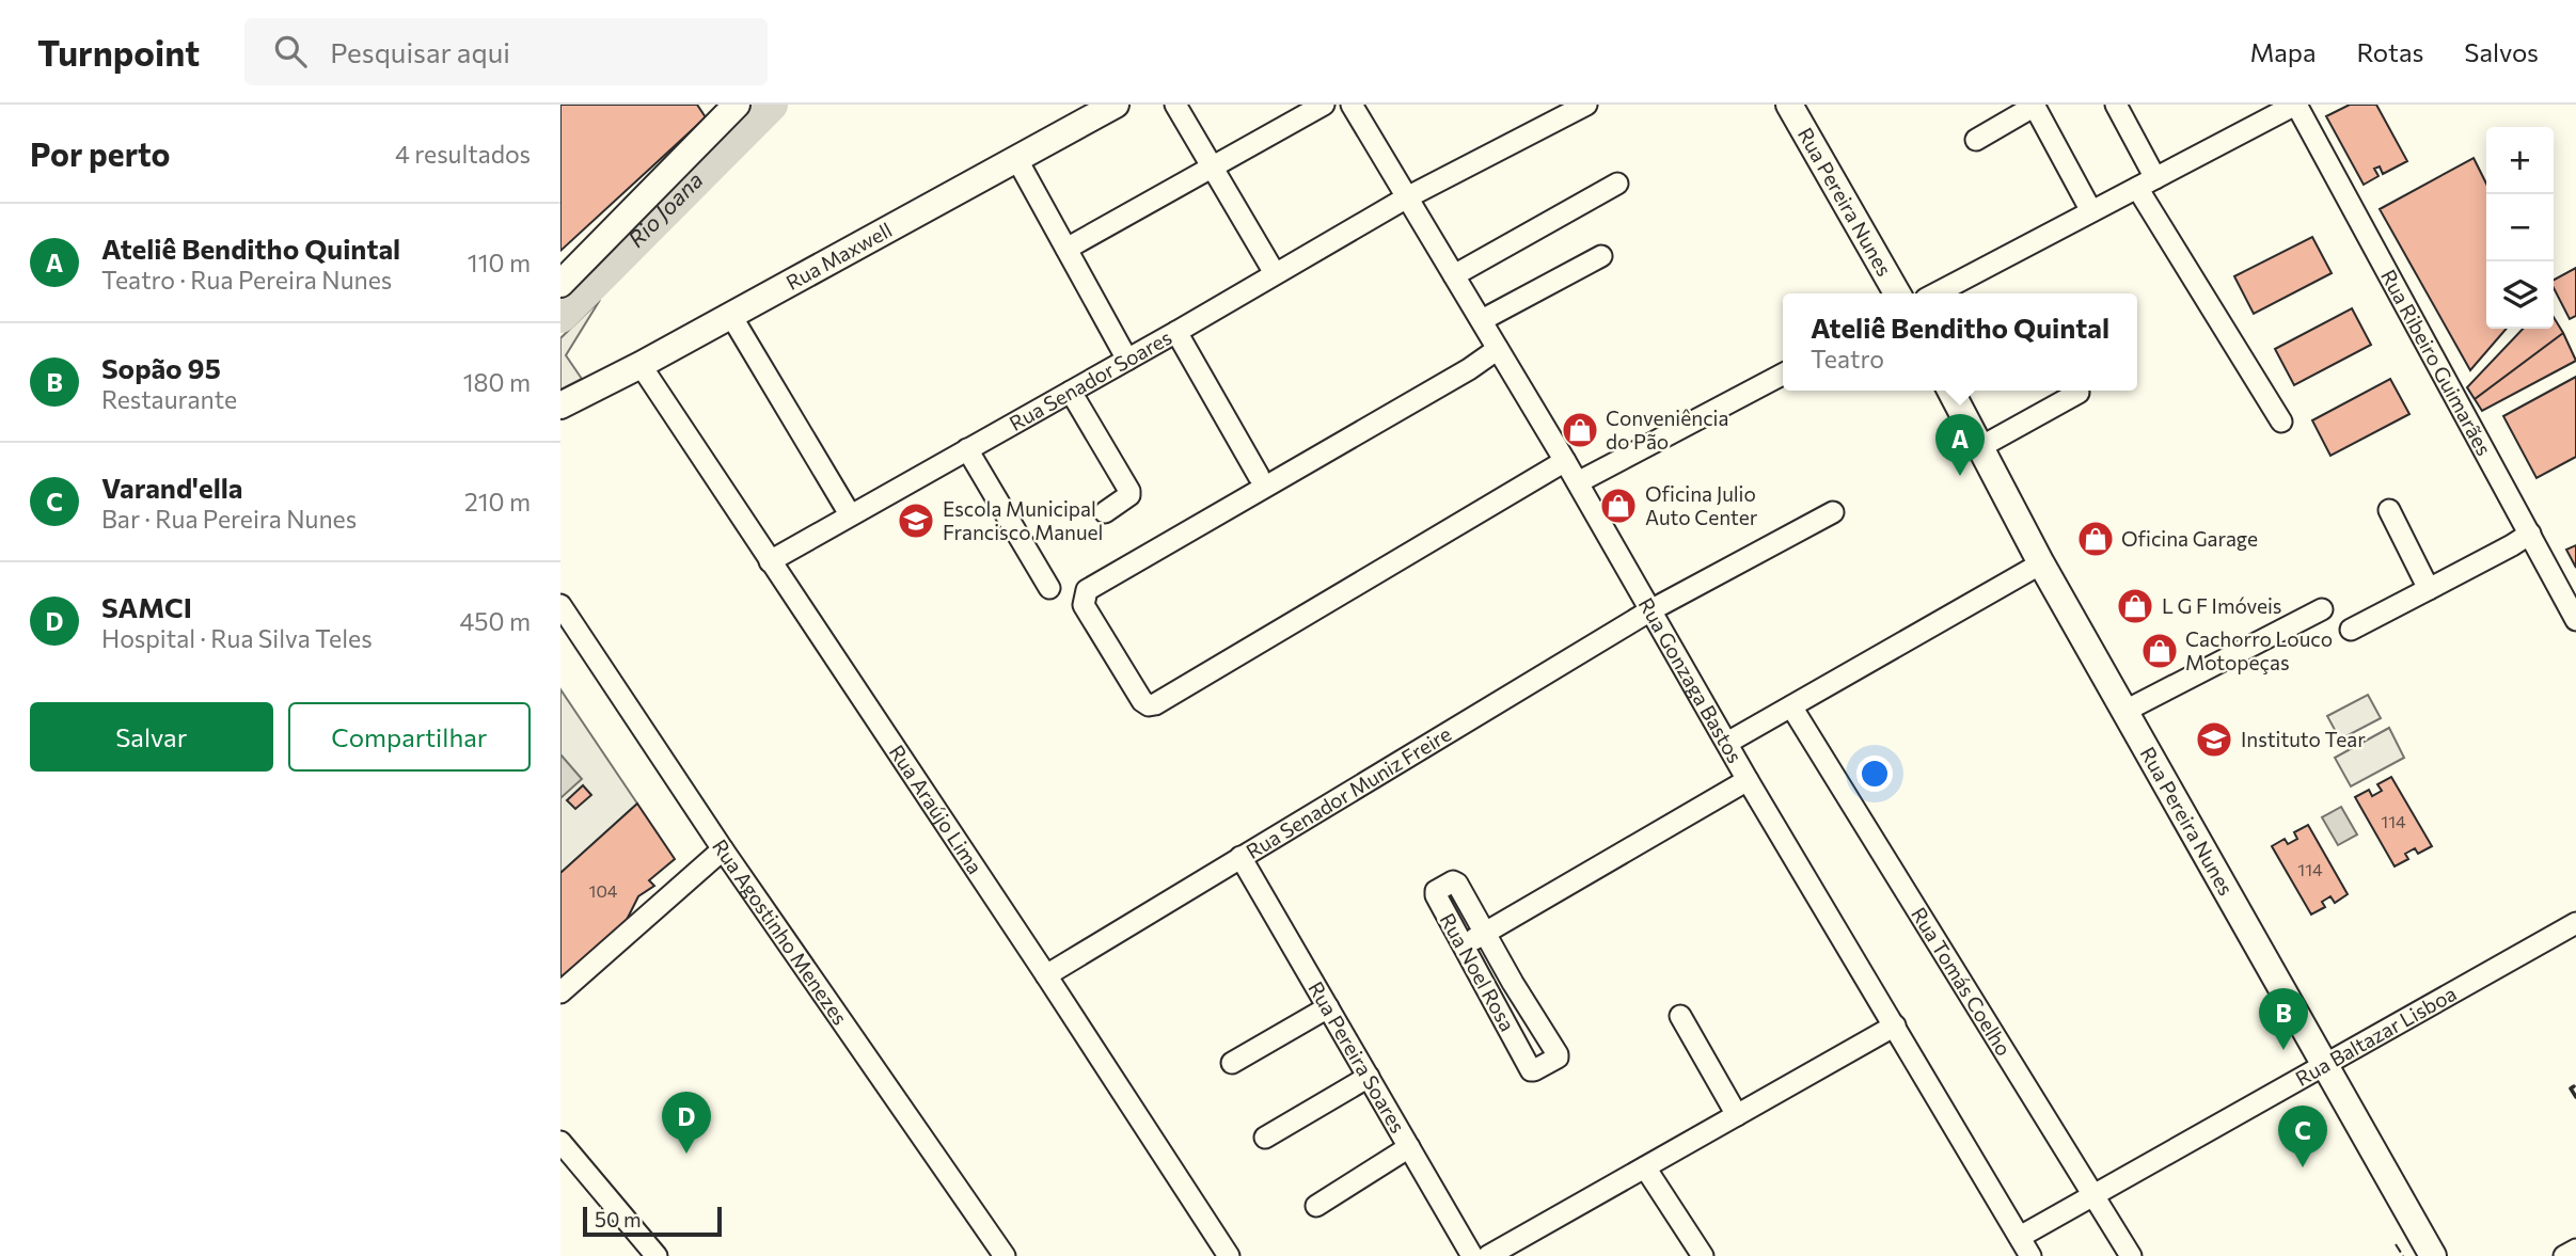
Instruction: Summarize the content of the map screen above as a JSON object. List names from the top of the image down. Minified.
{"streets":{"main road":["Rua Pereira Nunes","Rua Maxwell"],"street":["Rua Ribeiro Guimarães","Rua Senador Soares","Rua Gonzaga Bastos","Rua Senador Muniz Freire","Rua Araújo Lima","Rua Agostinho Menezes","Rua Noel Rosa","Rua Tomás Coelho","Rua Baltazar Lisboa","Rua Pereira Soares"]},"crossings":[["Rua Pereira Nunes","Rua Baltazar Lisboa"],["Rua Maxwell","Rua Araújo Lima"],["Rua Senador Soares","Rua Gonzaga Bastos"],["Rua Senador Soares","Rua Araújo Lima"],["Rua Gonzaga Bastos","Rua Senador Muniz Freire"],["Rua Gonzaga Bastos","Rua Baltazar Lisboa"],["Rua Senador Muniz Freire","Rua Araújo Lima"],["Rua Senador Muniz Freire","Rua Pereira Soares"],["Rua Tomás Coelho","Rua Baltazar Lisboa"]],"water":["Rio Joana"],"places":{"shop":["Conveniência do Pão","Oficina Julio Auto Center","Oficina Garage","L G F Imóveis","Cachorro Louco Motopeças"],"school or university":["Escola Municipal Francisco Manuel","Instituto Tear"]},"house_numbers":["114","114","104"],"scale_bar":"50 m","page":{"header":"Turnpoint","search":"Pesquisar aqui","nav":["Mapa","Rotas","Salvos"],"heading":["Por perto","4 resultados"],"map_buttons":["+","−"],"list":[{"mark":"A","name":"Ateliê Benditho Quintal","note":"Teatro · Rua Pereira Nunes","value":"110 m"},{"mark":"B","name":"Sopão 95","note":"Restaurante","value":"180 m"},{"mark":"C","name":"Varand'ella","note":"Bar · Rua Pereira Nunes","value":"210 m"},{"mark":"D","name":"SAMCI","note":"Hospital · Rua Silva Teles","value":"450 m"}],"popup":["Ateliê Benditho Quintal","Teatro"],"pins":["A","B","D","C"],"buttons":["Salvar","Compartilhar"],"scale":"50 m"}}
